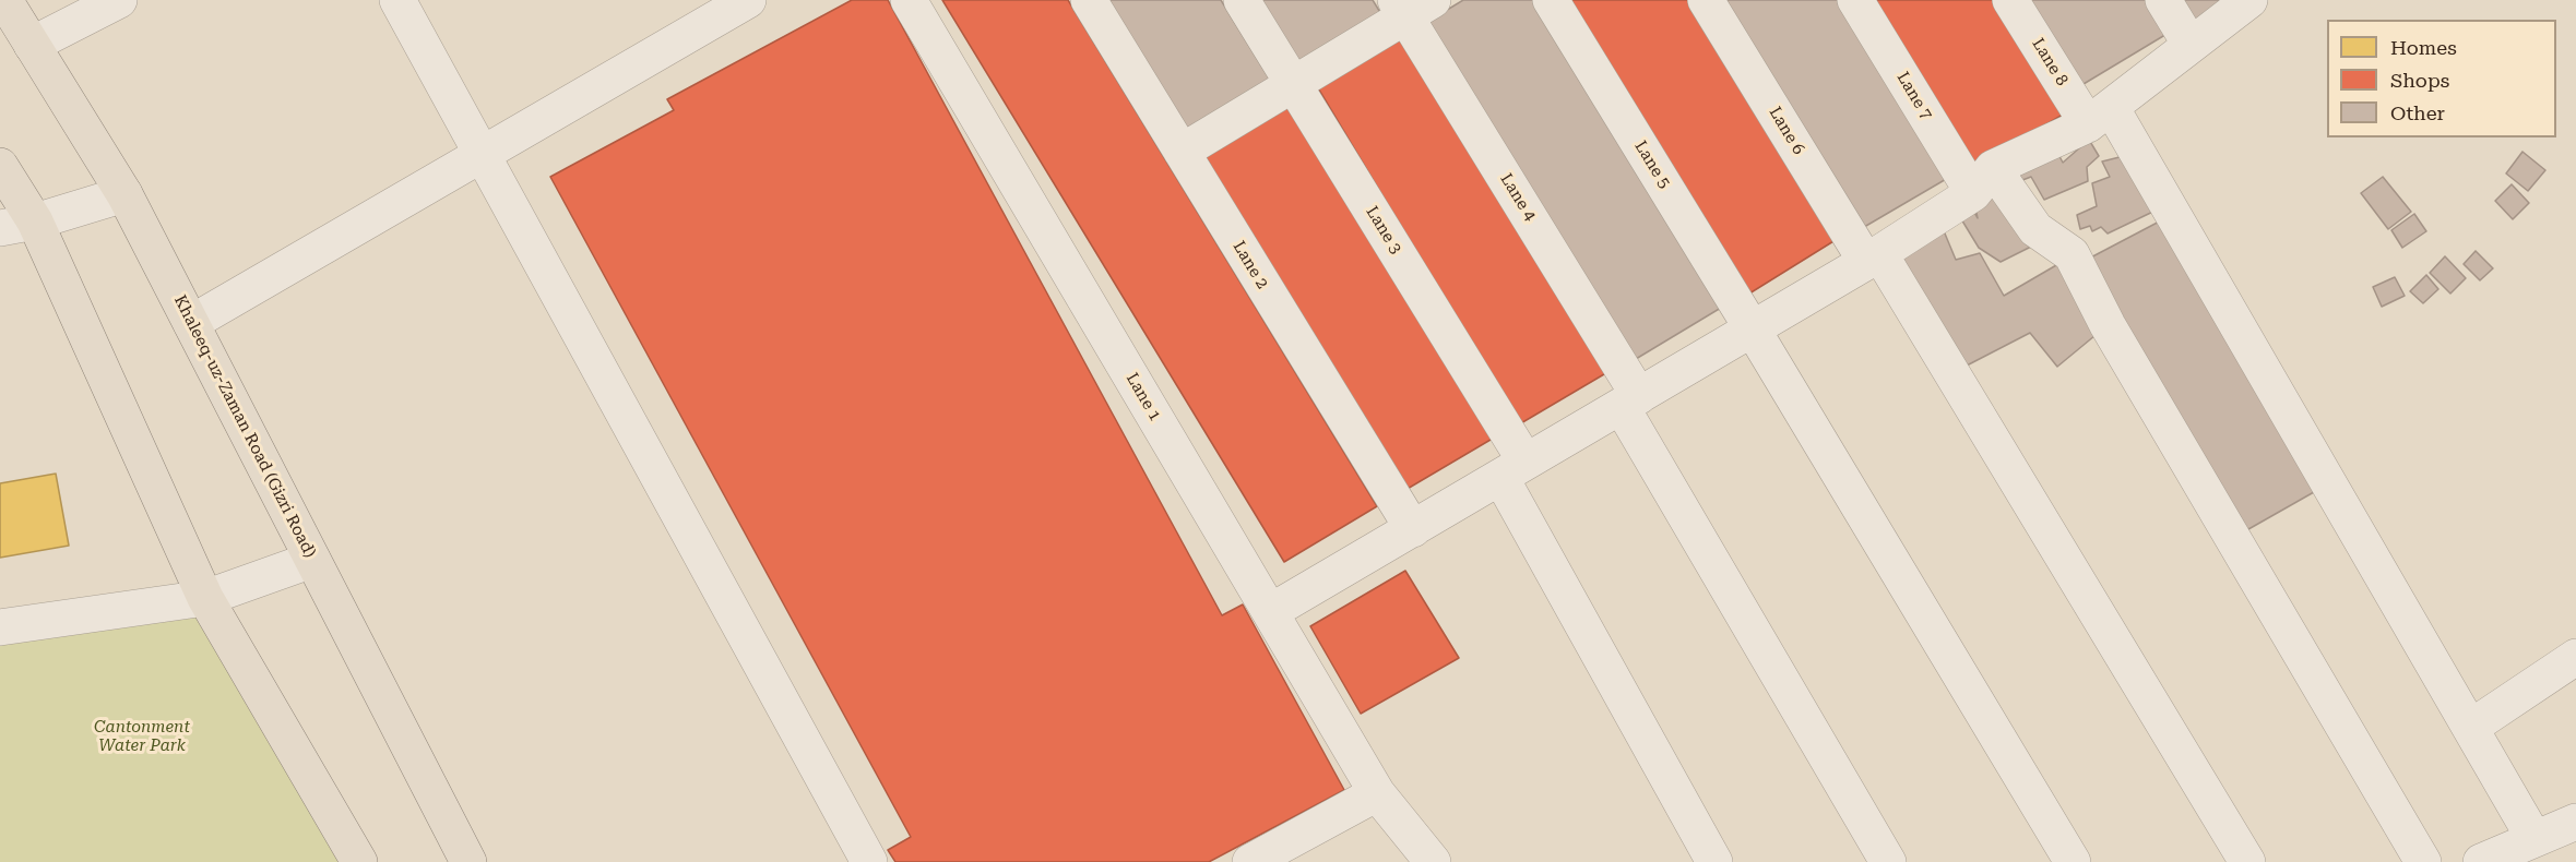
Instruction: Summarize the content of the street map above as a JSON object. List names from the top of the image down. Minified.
{"streets":{"main road":["Khaleeq-uz-Zaman Road (Gizri Road)"],"street":["Lane 8","Lane 7","Lane 6","Lane 5","Lane 4","Lane 3","Lane 2","Lane 1"]},"parks":["Cantonment Water Park"],"legend":["Homes","Shops","Other"]}
